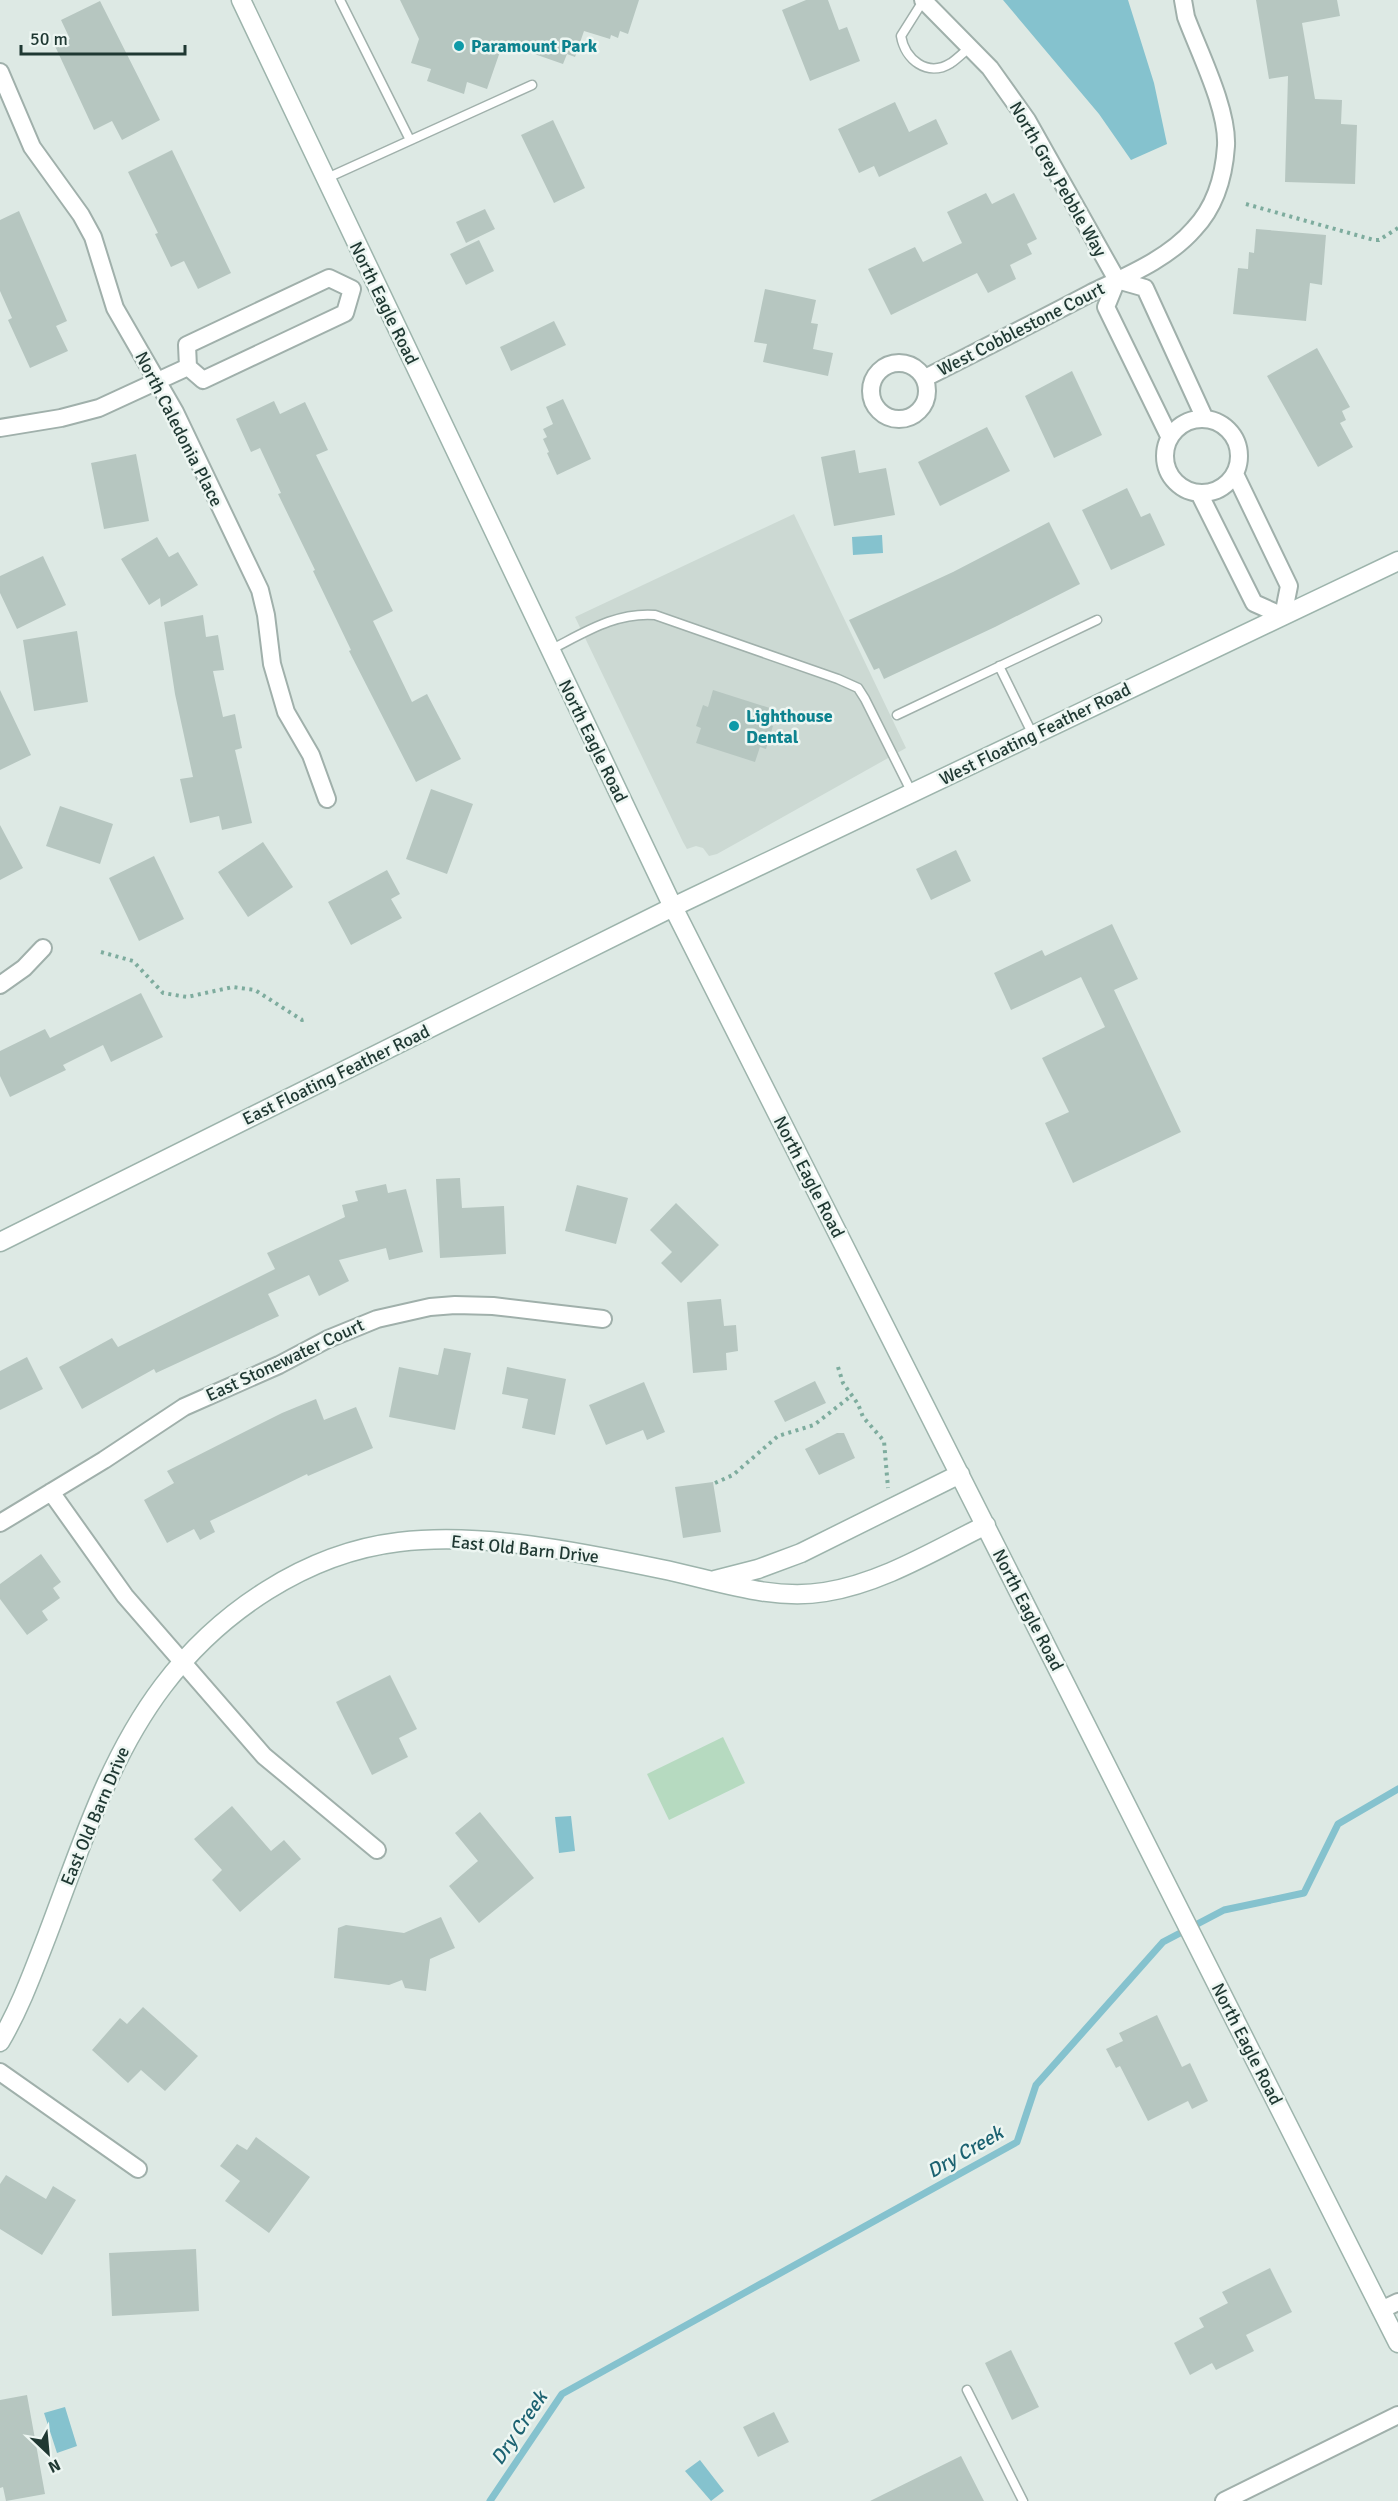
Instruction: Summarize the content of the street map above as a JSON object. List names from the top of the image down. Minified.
{"streets":{"main road":["North Eagle Road","West Floating Feather Road","East Floating Feather Road","East Old Barn Drive"],"street":["North Grey Pebble Way","West Cobblestone Court","North Caledonia Place","East Stonewater Court"]},"crossings":[["North Grey Pebble Way","West Cobblestone Court"],["North Eagle Road","West Floating Feather Road"],["North Eagle Road","East Floating Feather Road"],["North Eagle Road","East Old Barn Drive"],["West Floating Feather Road","East Floating Feather Road"]],"water":["Dry Creek"],"places":["Paramount Park","Lighthouse Dental"],"scale_bar":"50 m","north":"bottom right"}
